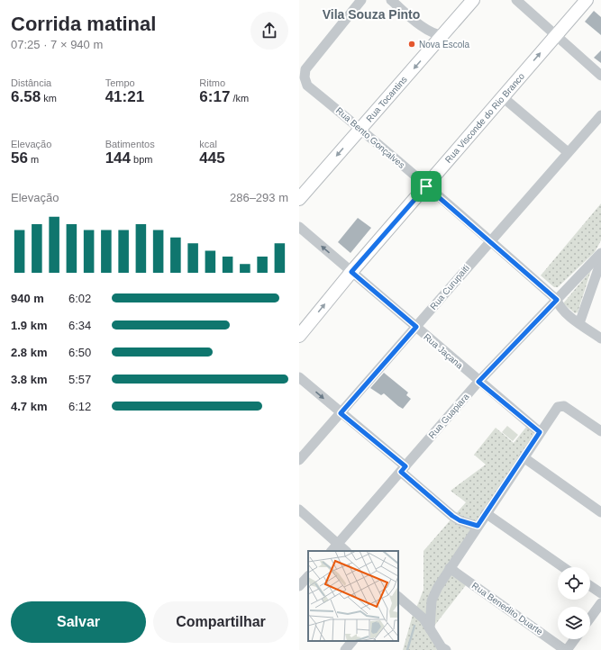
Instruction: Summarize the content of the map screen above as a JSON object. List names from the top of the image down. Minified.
{"streets":{"main road":["Rua Tocantins","Rua Visconde do Rio Branco"],"street":["Rua Bento Gonçalves","Rua Curupaiti","Rua Jaçana","Rua Guapiara","Rua Benedito Duarte"]},"crossings":[["Rua Tocantins","Rua Bento Gonçalves"],["Rua Visconde do Rio Branco","Rua Bento Gonçalves"],["Rua Visconde do Rio Branco","Rua Jaçana"],["Rua Bento Gonçalves","Rua Curupaiti"],["Rua Bento Gonçalves","Rua Guapiara"],["Rua Curupaiti","Rua Jaçana"],["Rua Jaçana","Rua Guapiara"]],"one_way":["Rua Tocantins","Rua Visconde do Rio Branco"],"districts":["Vila Souza Pinto"],"places":["Nova Escola"],"page":{"heading":["Corrida matinal","07:25 · 7 × 940 m"],"stats":[["Distância","6.58 km"],["Tempo","41:21"],["Ritmo","6:17 /km"],["Elevação","56 m"],["Batimentos","144 bpm"],["kcal","445"]],"chart":["Elevação","286–293 m"],"list":[{"name":"940 m","note":"6:02"},{"name":"1.9 km","note":"6:34"},{"name":"2.8 km","note":"6:50"},{"name":"3.8 km","note":"5:57"},{"name":"4.7 km","note":"6:12"}],"buttons":["Salvar","Compartilhar"]}}
